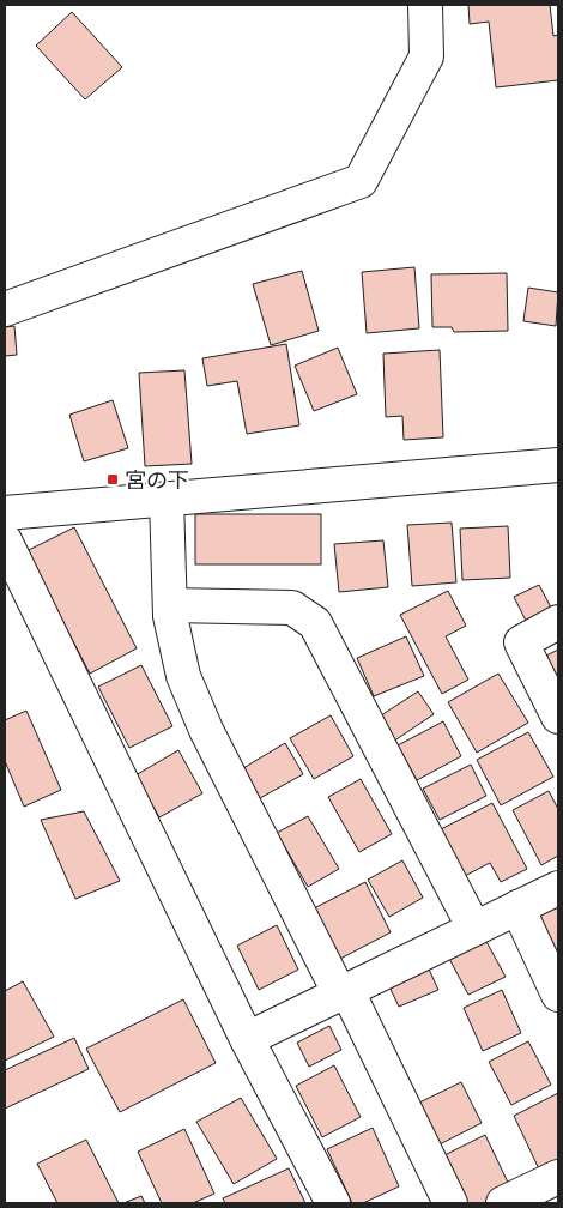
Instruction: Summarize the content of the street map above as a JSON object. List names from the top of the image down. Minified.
{"places":{"transit":["宮の下"]}}
